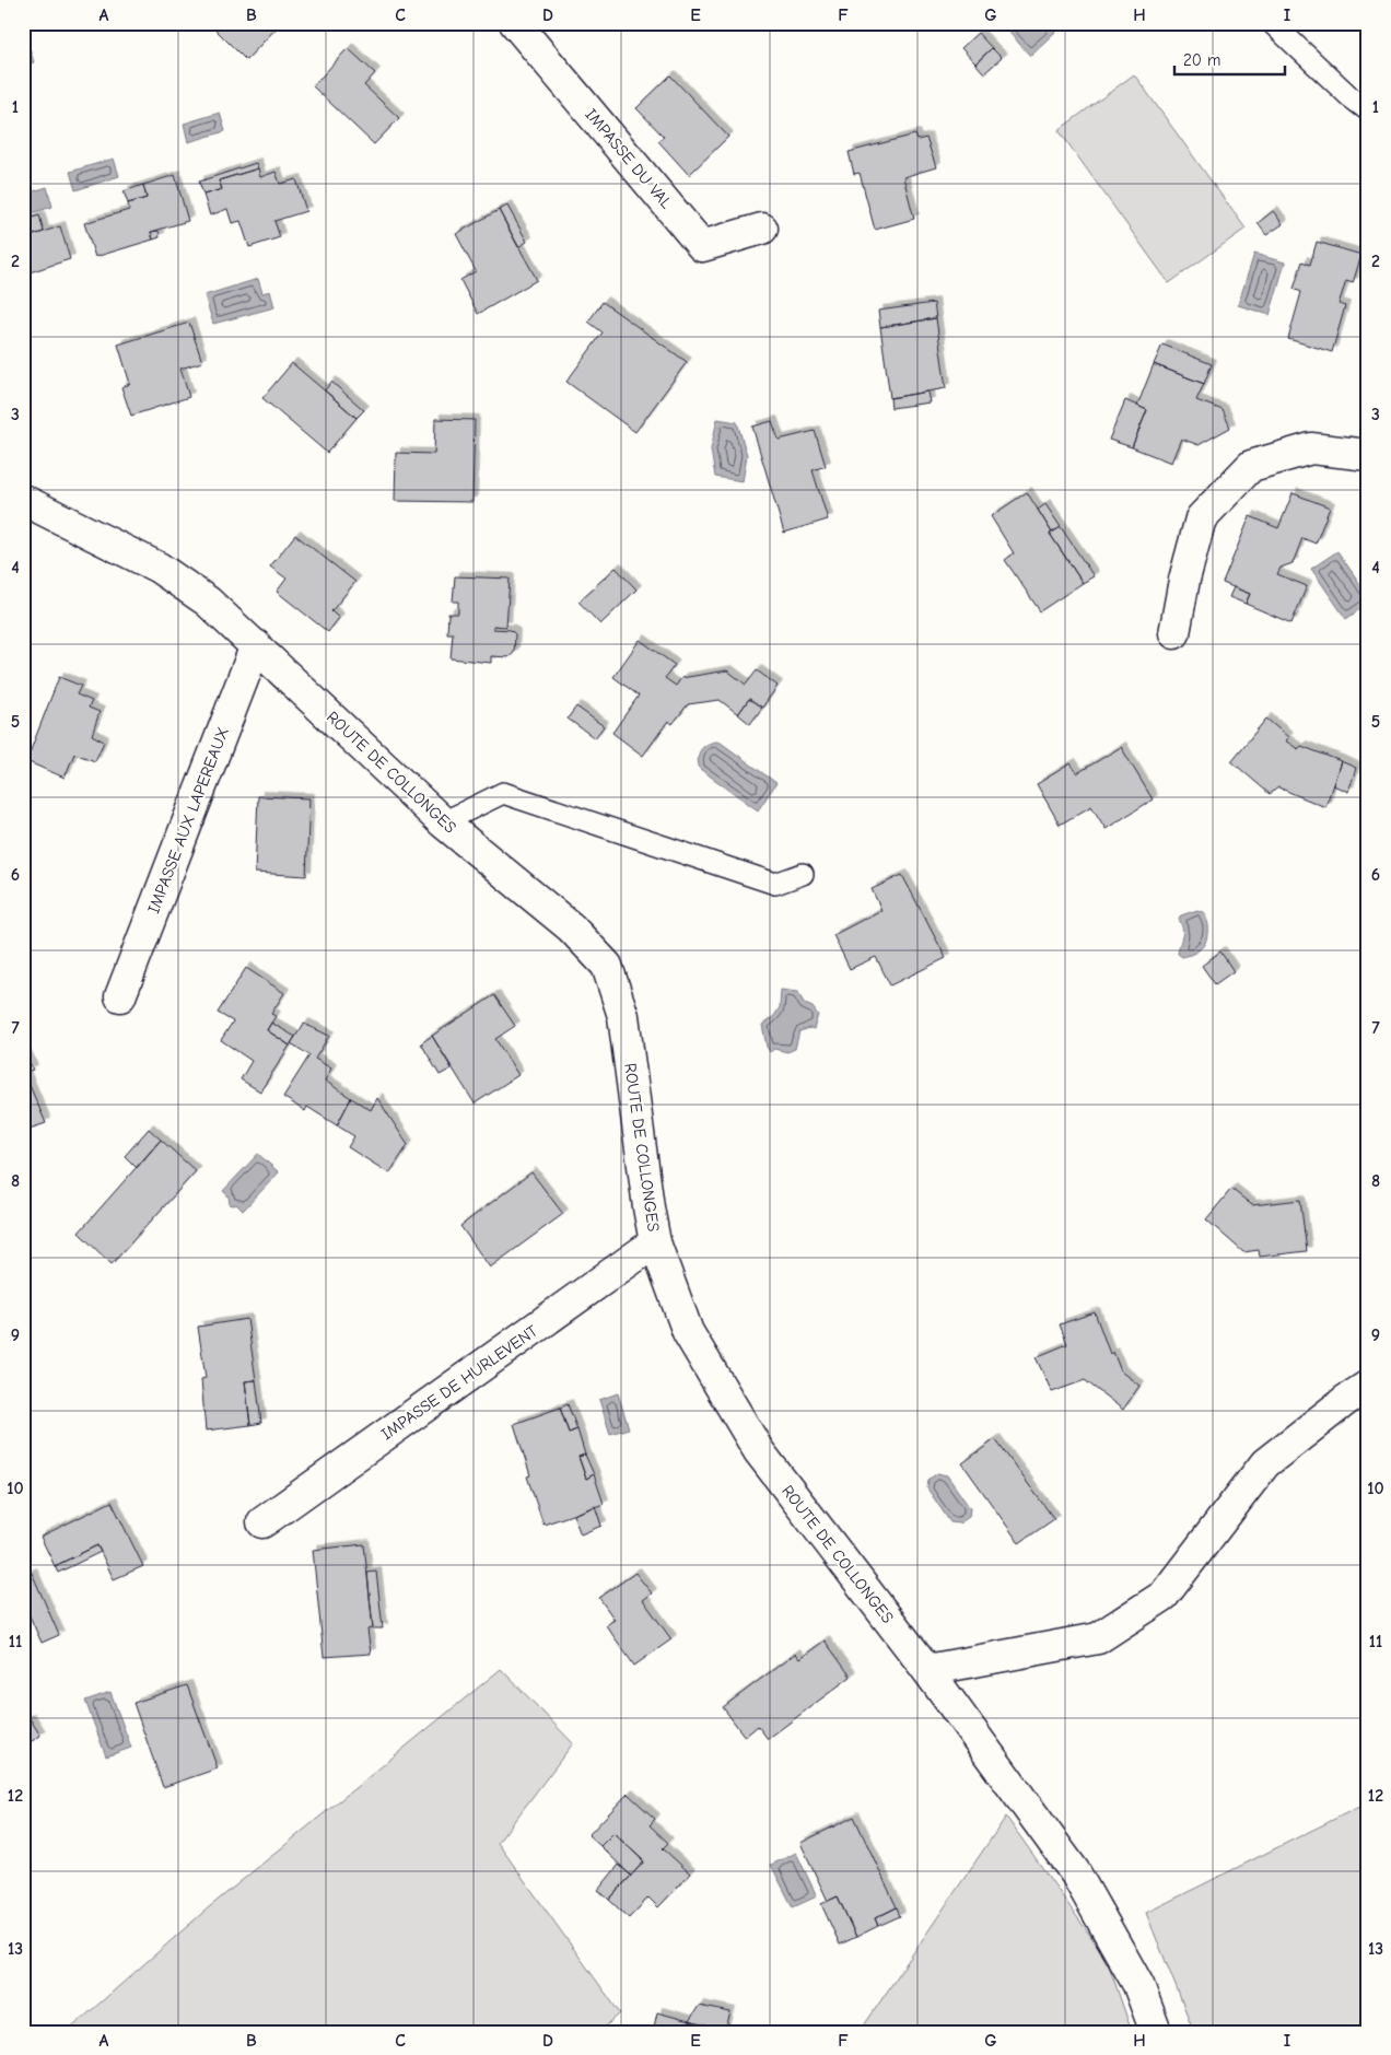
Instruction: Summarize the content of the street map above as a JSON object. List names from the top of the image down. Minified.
{"streets":{"street":["IMPASSE DU VAL","ROUTE DE COLLONGES","IMPASSE AUX LAPEREAUX","IMPASSE DE HURLEVENT"]},"crossings":[["ROUTE DE COLLONGES","IMPASSE AUX LAPEREAUX"],["ROUTE DE COLLONGES","IMPASSE DE HURLEVENT"]],"scale_bar":"20 m","grid":{"columns":["A","B","C","D","E","F","G","H","I"],"rows":["1","2","3","4","5","6","7","8","9","10","11","12","13"]}}
